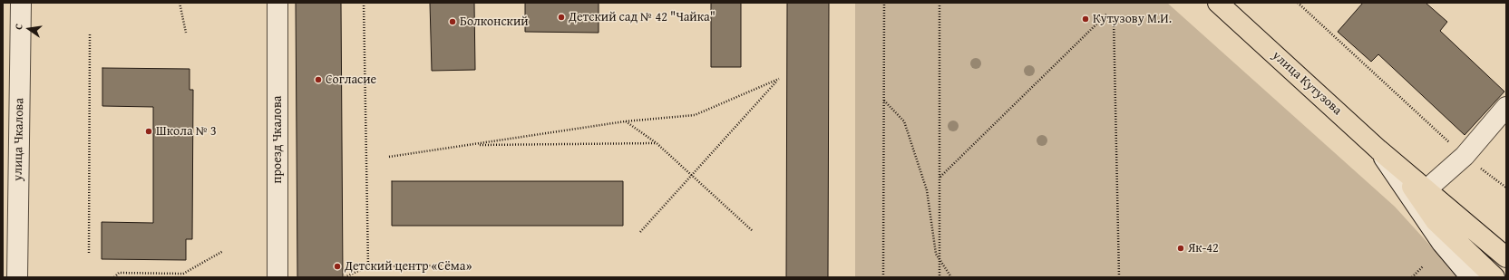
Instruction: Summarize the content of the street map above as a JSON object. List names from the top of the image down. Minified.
{"streets":{"main road":["улица Кутузова"],"street":["улица Чкалова","проезд Чкалова"]},"places":["Детский сад № 42 \"Чайка\"","Кутузову М.И.","Болконский","Согласие","Школа № 3","Як-42","Детский центр «Сёма»"],"north":"left"}
